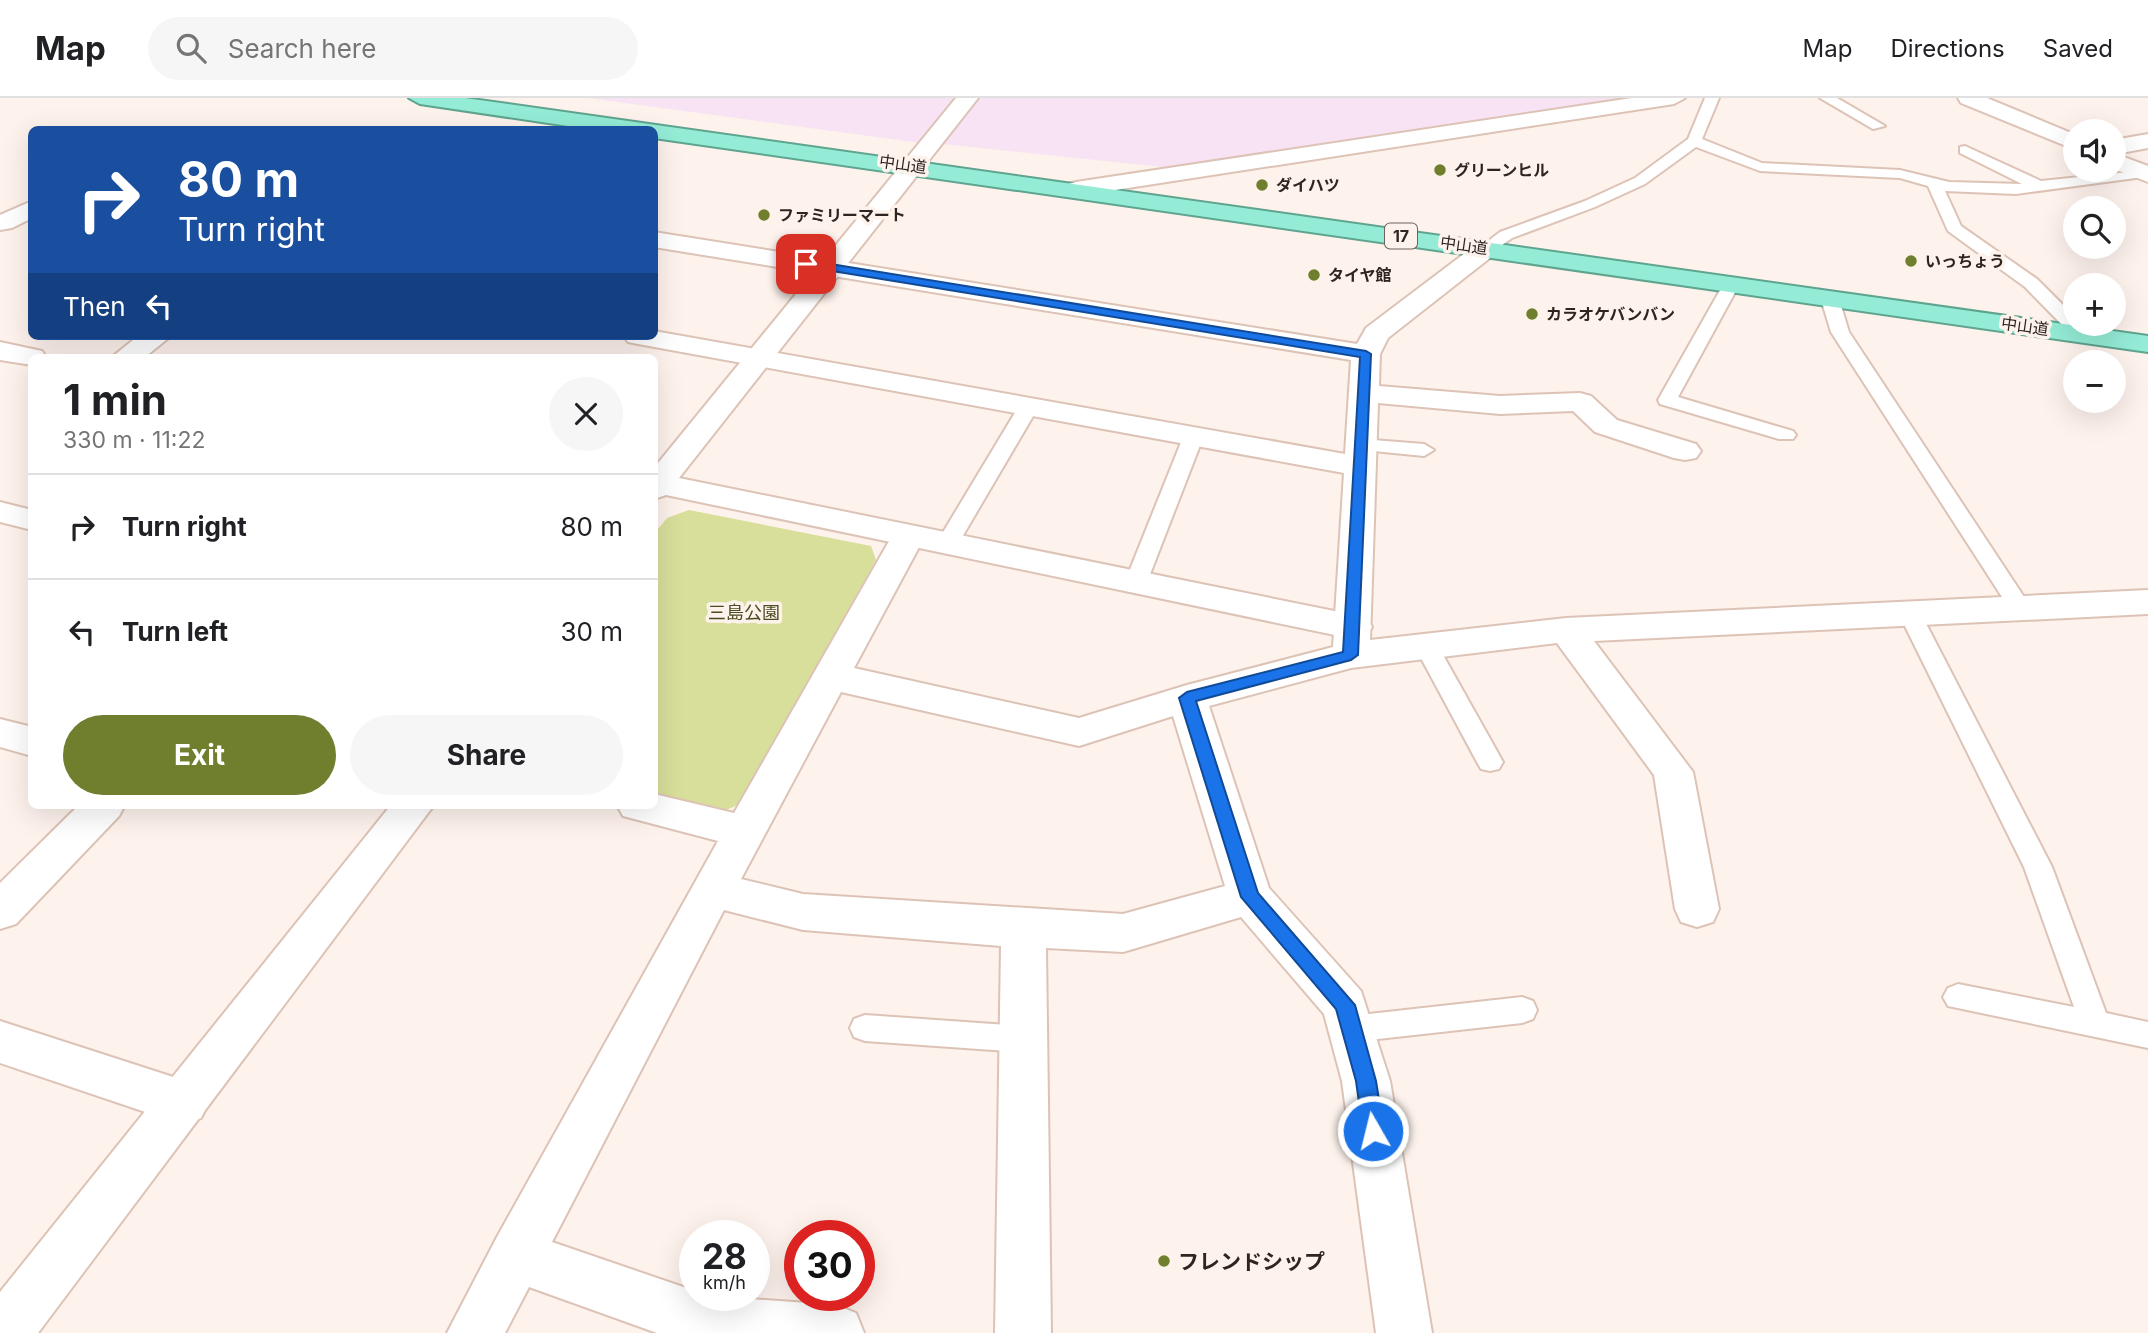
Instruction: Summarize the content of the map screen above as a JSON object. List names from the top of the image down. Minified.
{"streets":{"highway":["中山道","17"]},"parks":["三島公園"],"places":["グリーンヒル","ダイハツ","ファミリーマート","いっちょう","タイヤ館","カラオケバンバン","フレンドシップ"],"page":{"header":"Map","search":"Search here","nav":["Map","Directions","Saved"],"map_buttons":["+","−"],"turn":["80 m","Turn right"],"then":"Then","heading":["1 min","330 m · 11:22"],"list":[{"name":"Turn right","value":"80 m"},{"name":"Turn left","value":"30 m"}],"buttons":["Exit","Share"],"speed":"28 km/h","limit":"30"}}
